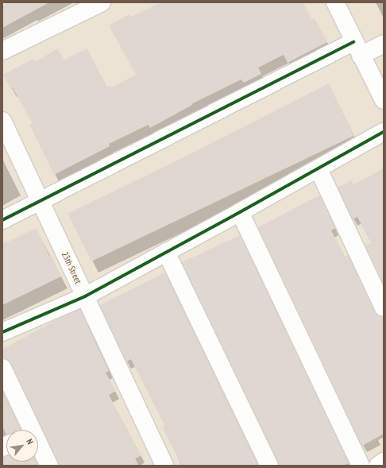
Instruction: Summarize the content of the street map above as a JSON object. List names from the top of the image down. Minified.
{"streets":{"street":["23th Street"]},"north":"top right"}
